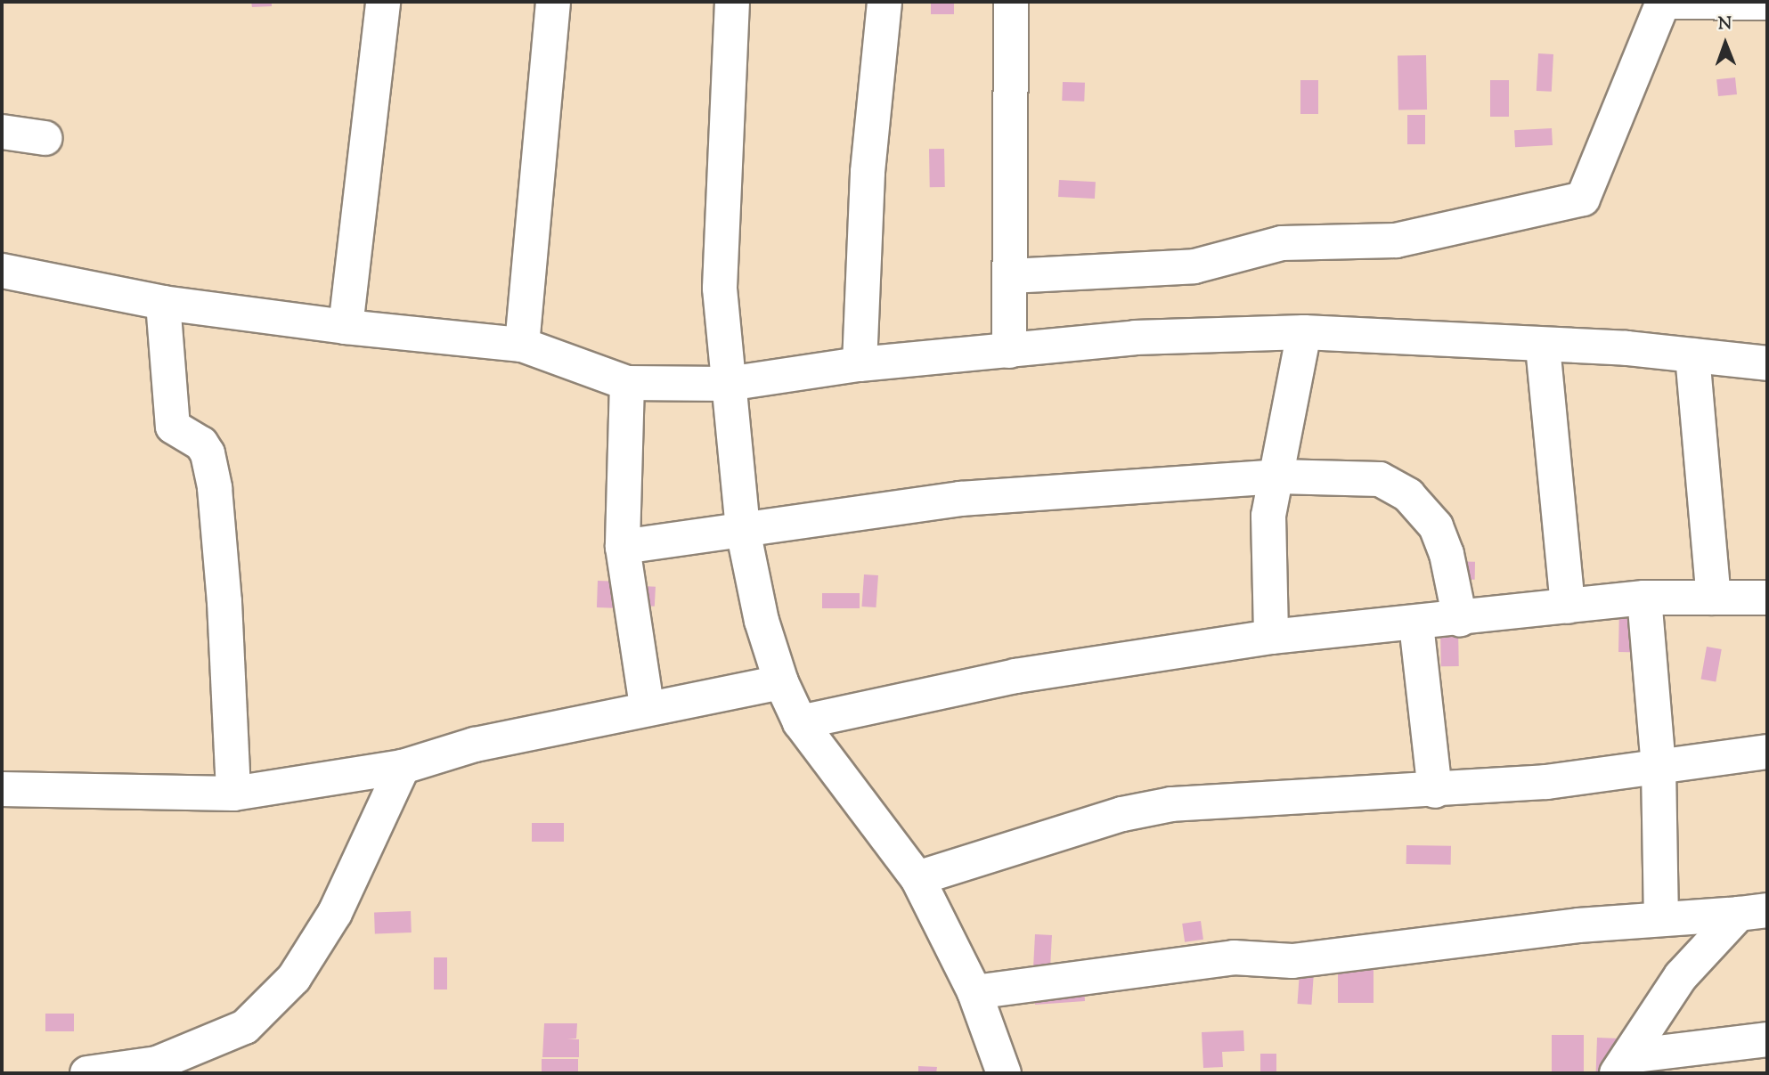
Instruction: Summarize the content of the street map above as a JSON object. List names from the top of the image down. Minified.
{"north":"top"}
